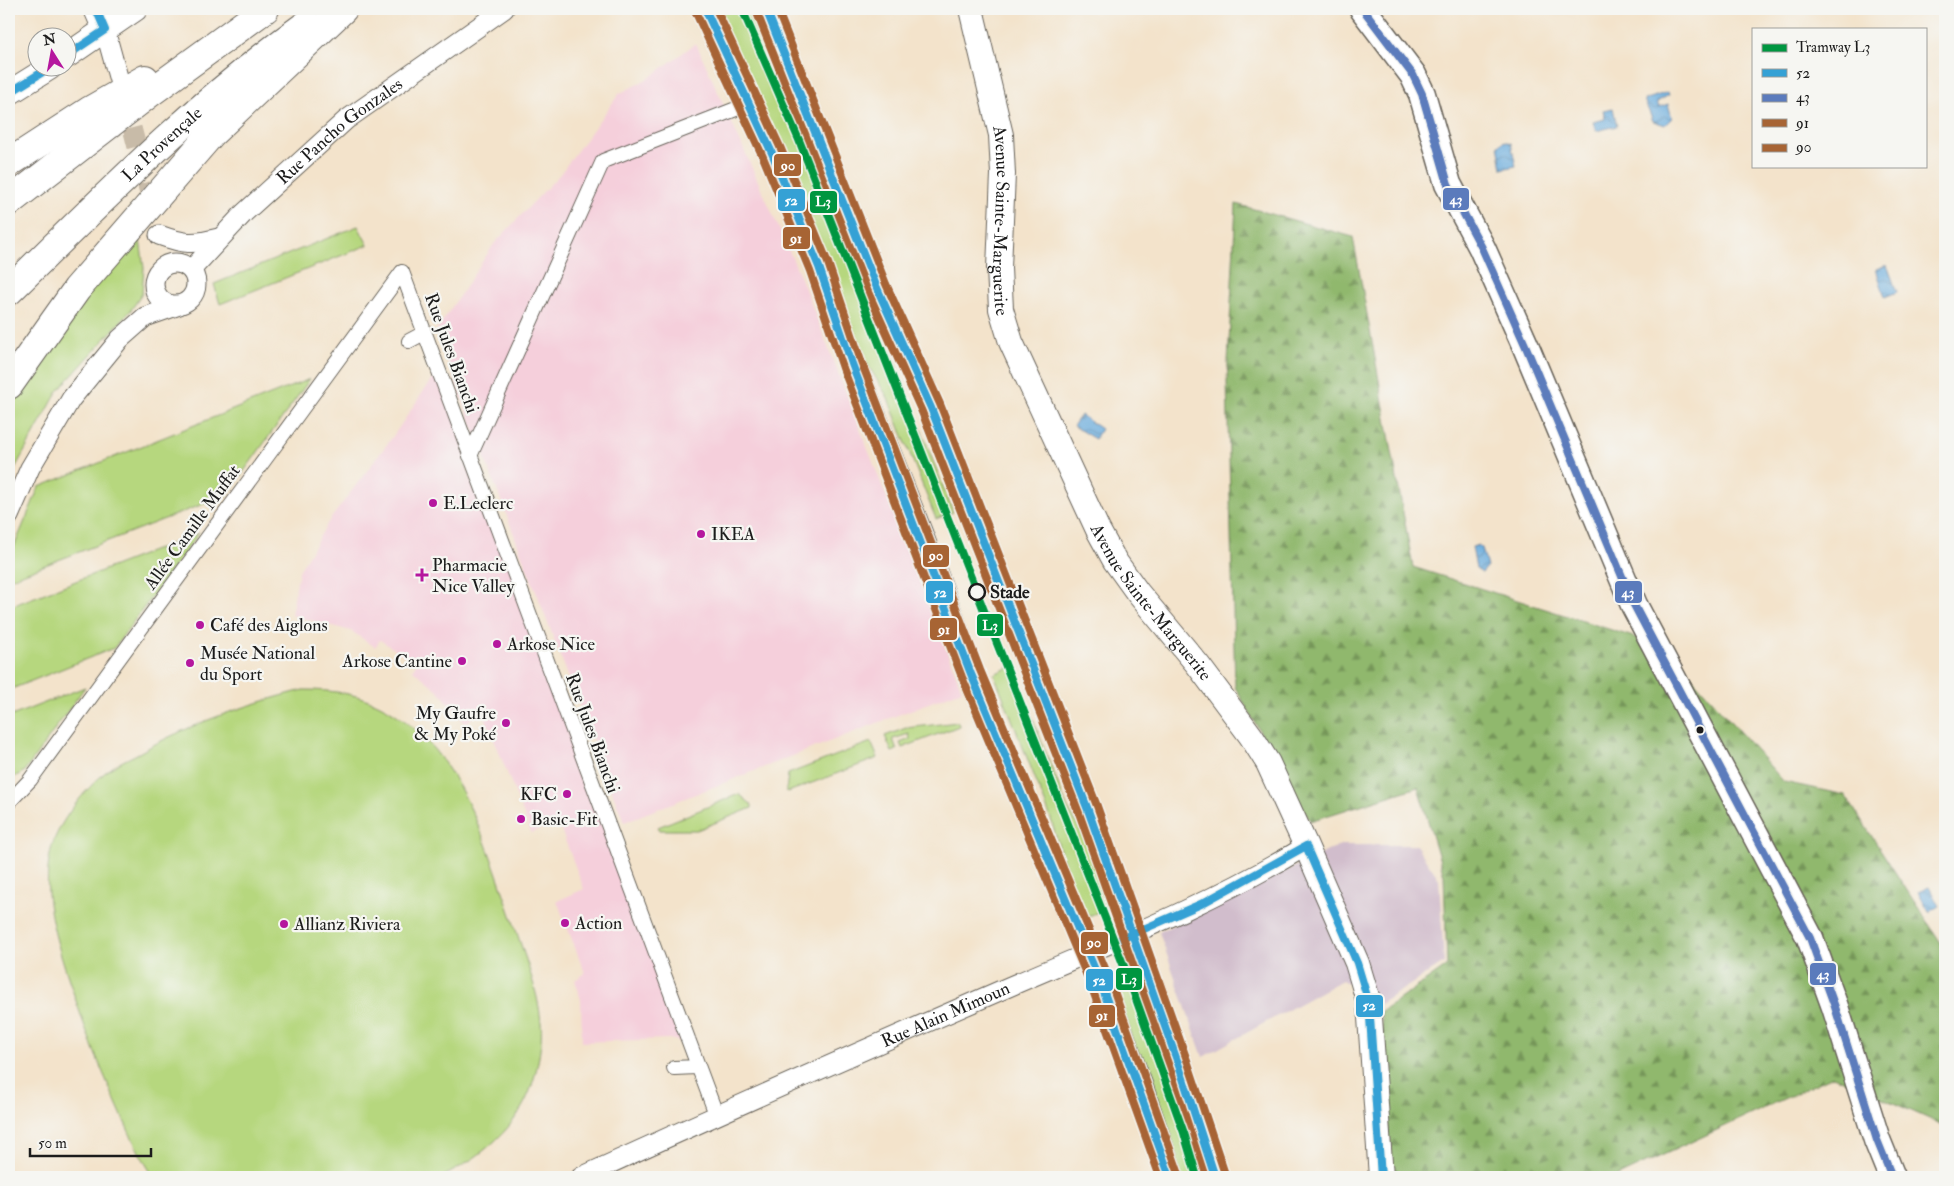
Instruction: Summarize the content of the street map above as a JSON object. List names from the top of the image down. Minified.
{"streets":{"highway":["La Provençale"],"street":["Rue Pancho Gonzales","Avenue Sainte-Marguerite","Rue Jules Bianchi","Allée Camille Muffat","Rue Alain Mimoun"]},"crossings":[["Avenue Sainte-Marguerite","Rue Alain Mimoun"],["Rue Jules Bianchi","Allée Camille Muffat"],["Rue Jules Bianchi","Rue Alain Mimoun"]],"places":{"other":["E.Leclerc","IKEA","Stade","Café des Aiglons","Arkose Nice","Arkose Cantine","Musée National du Sport","My Gaufre & My Poké","KFC","Basic-Fit","Action","Allianz Riviera"],"health":["Pharmacie Nice Valley"]},"lines":["tram line L3","transit line 52","transit line 43","transit line 90","transit line 91"],"legend":["Tramway L3","52","43","91","90"],"scale_bar":"50 m","north":"top"}
